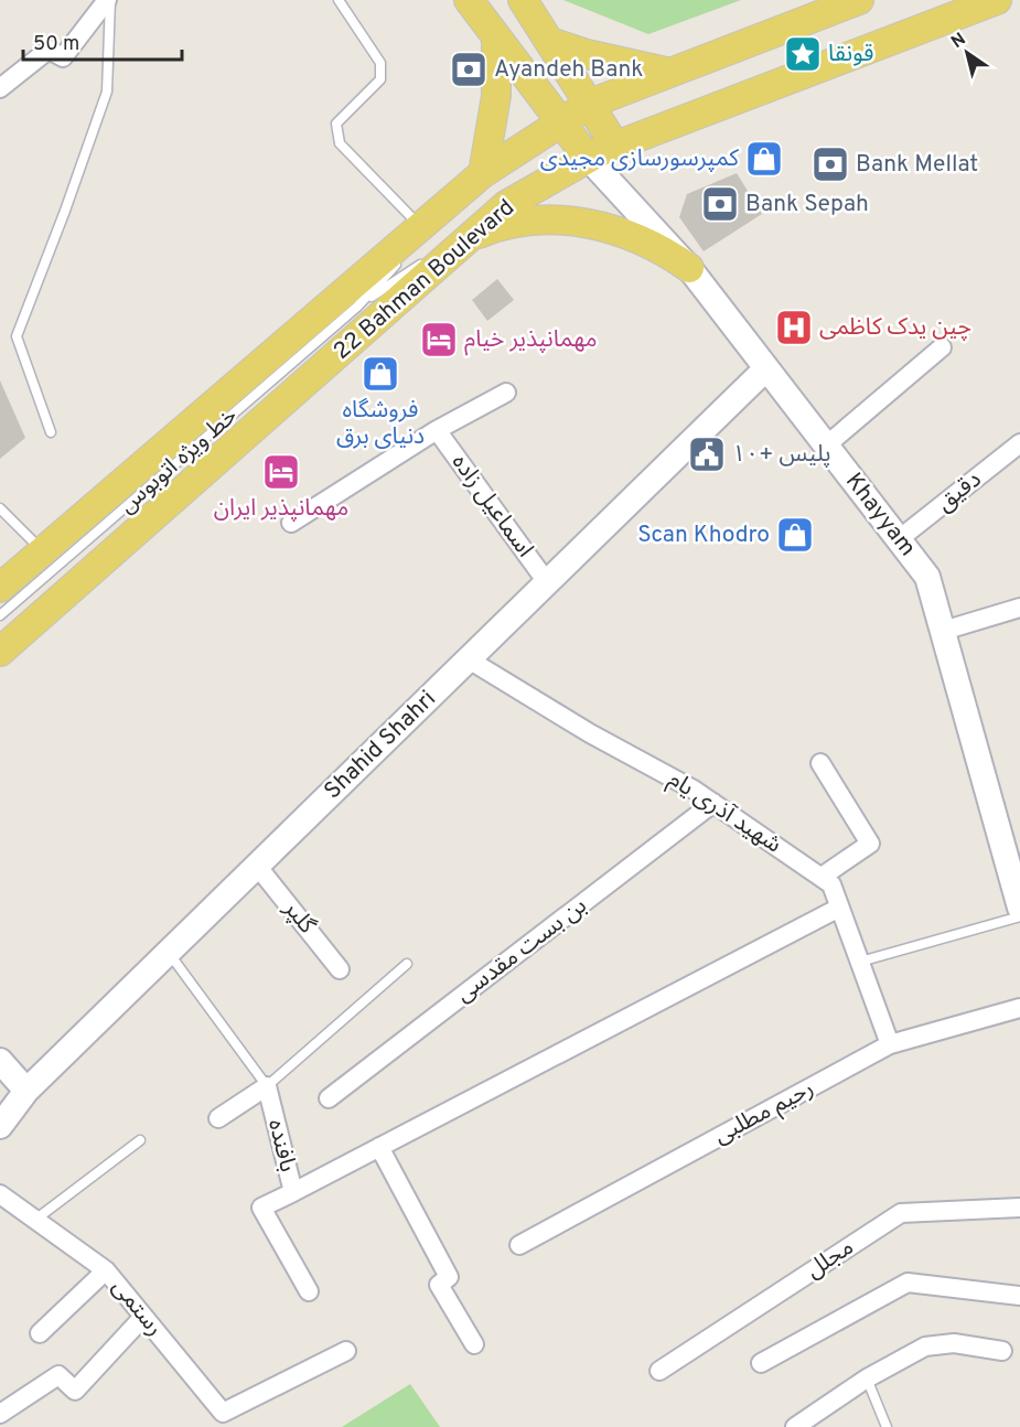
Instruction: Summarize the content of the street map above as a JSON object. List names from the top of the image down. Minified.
{"streets":{"main road":["22 Bahman Boulevard","Khayyam","Shahid Shahri"],"street":["دقیق","اسماعیل زاده","شهید آذری یام","گلپر","بن بست مقدسی","رحیم مطلبی","بافنده","مجلل","رستمی"],"lane":["خط ویژه اتوبوس"]},"crossings":[["22 Bahman Boulevard","Khayyam"],["دقیق","Khayyam"],["اسماعیل زاده","Shahid Shahri"],["Khayyam","Shahid Shahri"],["Shahid Shahri","شهید آذری یام"],["Shahid Shahri","گلپر"],["Shahid Shahri","بافنده"],["شهید آذری یام","بن بست مقدسی"],["شهید آذری یام","رحیم مطلبی"]],"places":{"place":["قونقا"],"bank":["Ayandeh Bank","Bank Mellat","Bank Sepah"],"shop":["کمپرسورسازی مجیدی","فروشگاه دنیای برق","Scan Khodro"],"hospital":["چین یدک کاظمی"],"hotel":["مهمانپذیر خیام","مهمانپذیر ایران"],"public building":["پلیس +۱۰"]},"scale_bar":"50 m","north":"top left"}
